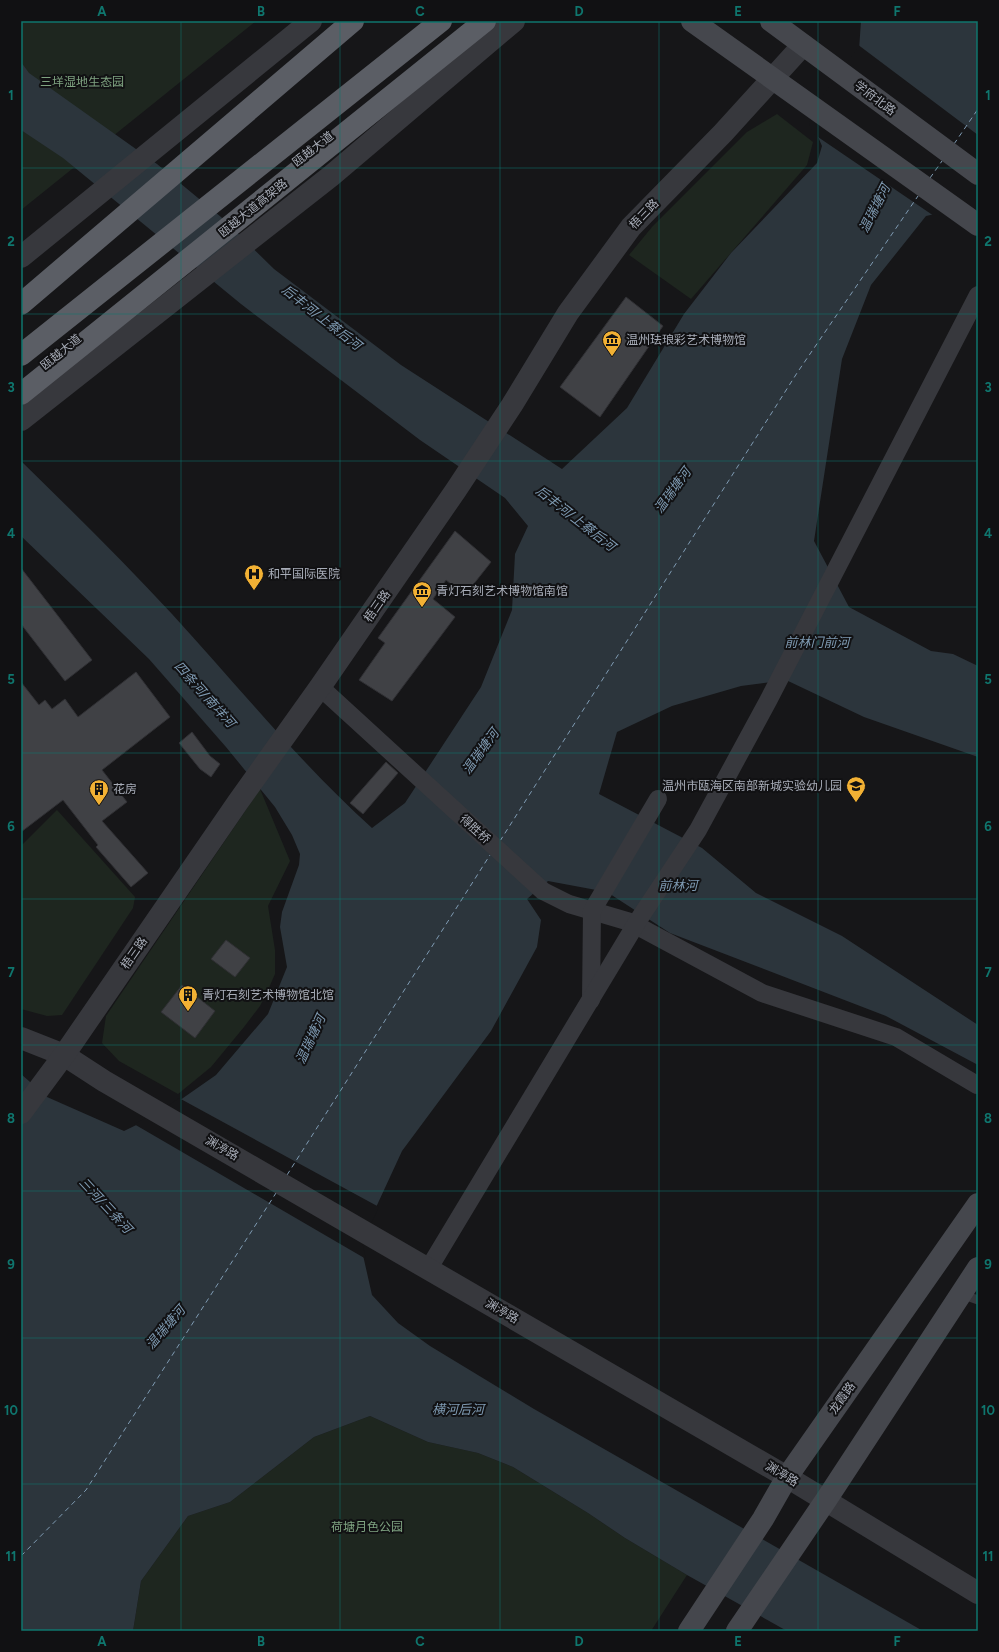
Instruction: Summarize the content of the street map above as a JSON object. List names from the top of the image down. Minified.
{"streets":{"highway":["瓯越大道","瓯越大道高架路"],"main road":["学府北路","龙霞路"],"street":["梧三路","得胜桥","渊渟路"]},"crossings":[["学府北路","梧三路"],["梧三路","得胜桥"],["梧三路","渊渟路"],["渊渟路","龙霞路"]],"water":["温瑞塘河","后丰河/上蔡后河","前林门前河","四条河/南垟河","前林河","三河/三条河","横河后河"],"parks":["三垟湿地生态园","荷塘月色公园"],"places":{"museum":["温州珐琅彩艺术博物馆","青灯石刻艺术博物馆南馆"],"hospital":["和平国际医院"],"school or university":["温州市瓯海区南部新城实验幼儿园"],"building":["花房","青灯石刻艺术博物馆北馆"]},"grid":{"columns":["A","B","C","D","E","F"],"rows":["1","2","3","4","5","6","7","8","9","10","11"]}}
